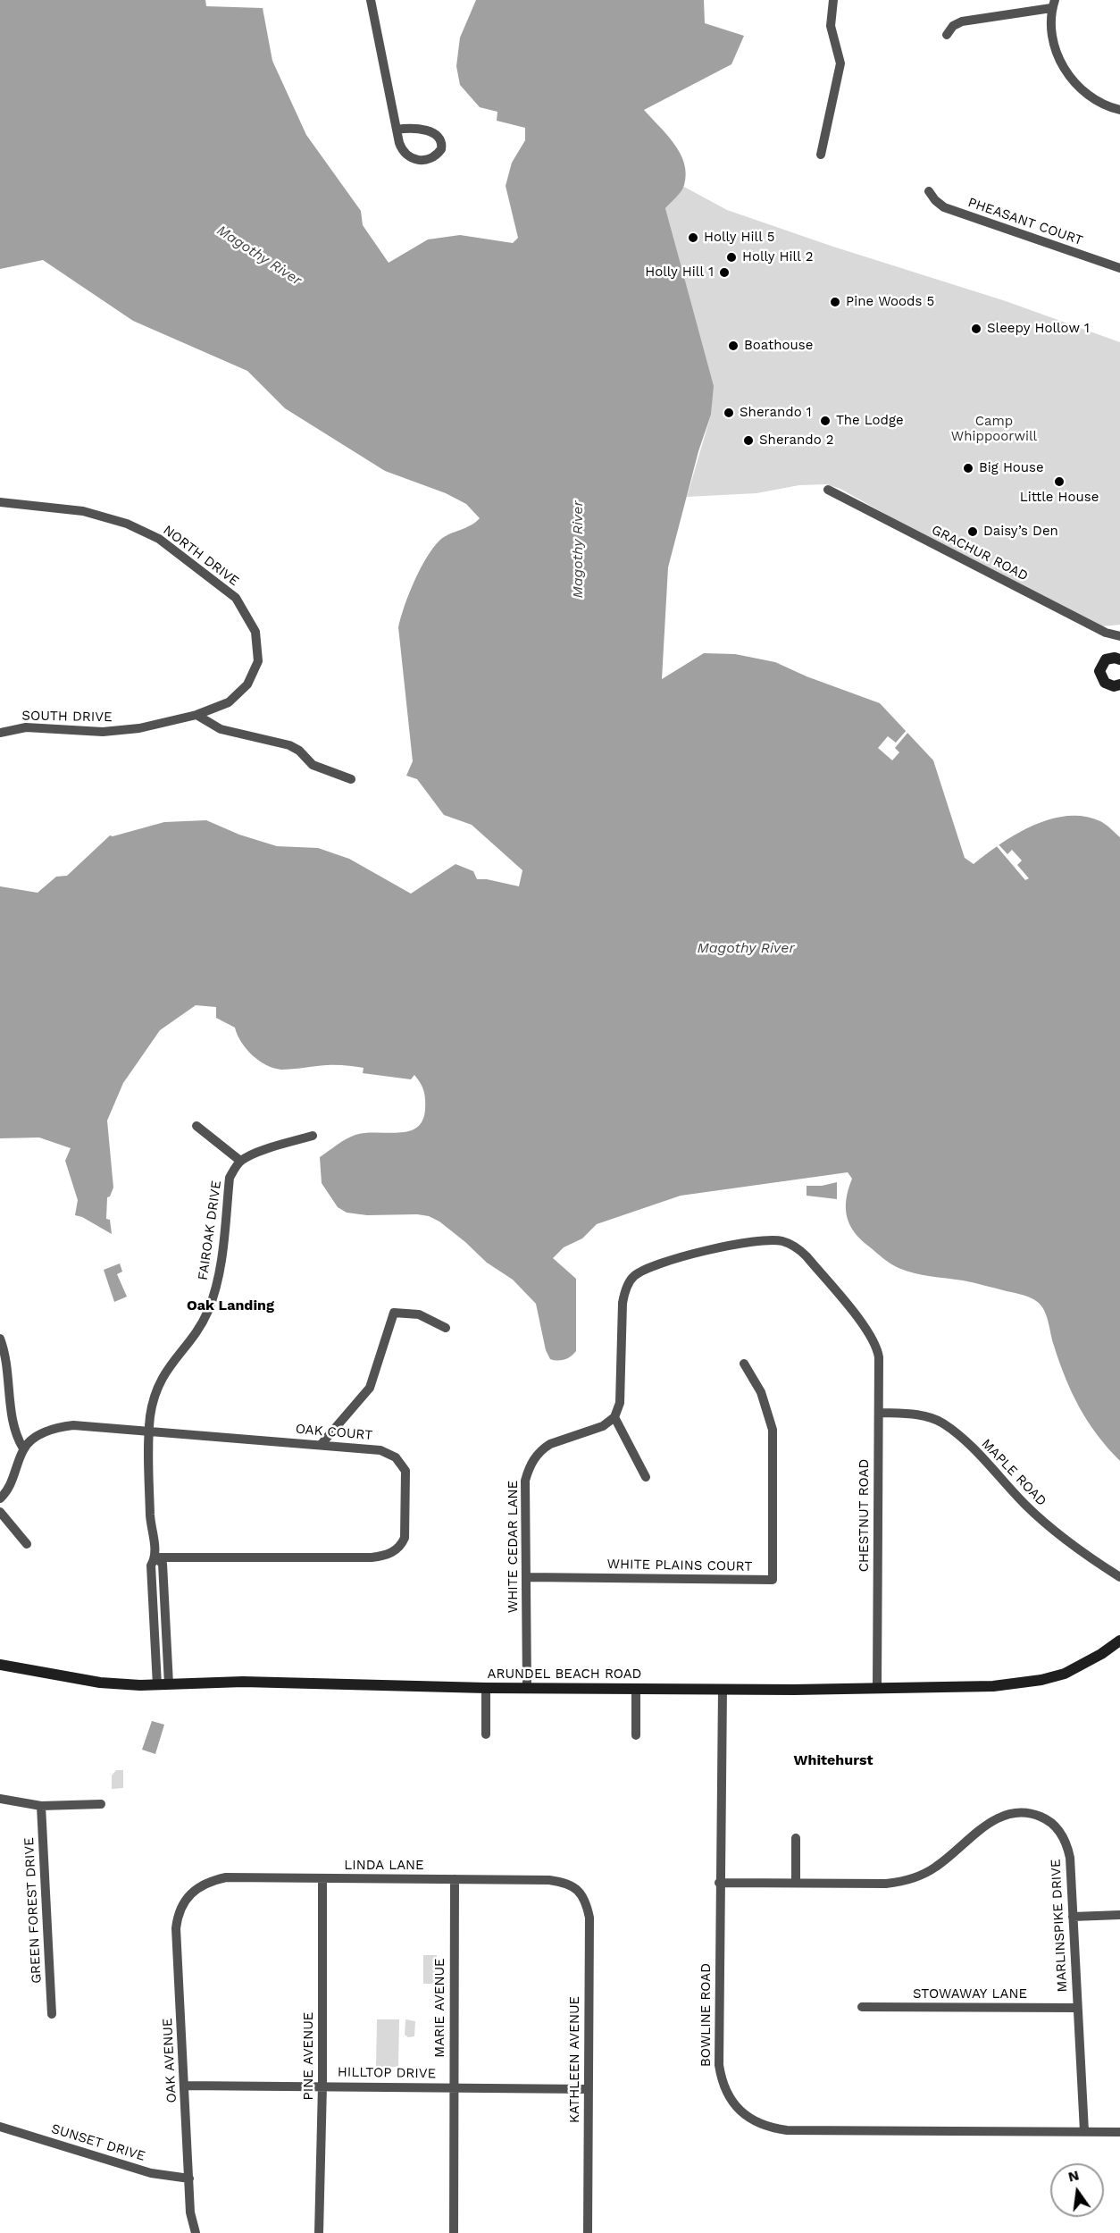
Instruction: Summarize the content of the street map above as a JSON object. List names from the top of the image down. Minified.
{"streets":{"street":["PHEASANT COURT","GRACHUR ROAD","NORTH DRIVE","SOUTH DRIVE","FAIROAK DRIVE","OAK COURT","MAPLE ROAD","CHESTNUT ROAD","WHITE CEDAR LANE","WHITE PLAINS COURT","ARUNDEL BEACH ROAD","LINDA LANE","GREEN FOREST DRIVE","MARLINSPIKE DRIVE","STOWAWAY LANE","MARIE AVENUE","BOWLINE ROAD","PINE AVENUE","KATHLEEN AVENUE","OAK AVENUE","HILLTOP DRIVE","SUNSET DRIVE"]},"crossings":[["NORTH DRIVE","SOUTH DRIVE"],["FAIROAK DRIVE","OAK COURT"],["FAIROAK DRIVE","ARUNDEL BEACH ROAD"],["MAPLE ROAD","CHESTNUT ROAD"],["CHESTNUT ROAD","WHITE CEDAR LANE"],["CHESTNUT ROAD","ARUNDEL BEACH ROAD"],["WHITE CEDAR LANE","WHITE PLAINS COURT"],["WHITE CEDAR LANE","ARUNDEL BEACH ROAD"],["ARUNDEL BEACH ROAD","BOWLINE ROAD"],["LINDA LANE","MARIE AVENUE"],["LINDA LANE","PINE AVENUE"],["LINDA LANE","KATHLEEN AVENUE"],["LINDA LANE","OAK AVENUE"],["MARLINSPIKE DRIVE","STOWAWAY LANE"],["MARLINSPIKE DRIVE","BOWLINE ROAD"],["MARIE AVENUE","HILLTOP DRIVE"],["PINE AVENUE","HILLTOP DRIVE"],["KATHLEEN AVENUE","HILLTOP DRIVE"],["OAK AVENUE","HILLTOP DRIVE"],["OAK AVENUE","SUNSET DRIVE"]],"districts":["Oak Landing","Whitehurst"],"water":["Magothy River"],"parks":["Camp Whippoorwill"],"places":["Holly Hill 5","Holly Hill 2","Holly Hill 1","Pine Woods 5","Sleepy Hollow 1","Boathouse","Sherando 1","The Lodge","Sherando 2","Big House","Little House","Daisy’s Den"],"north":"top"}
